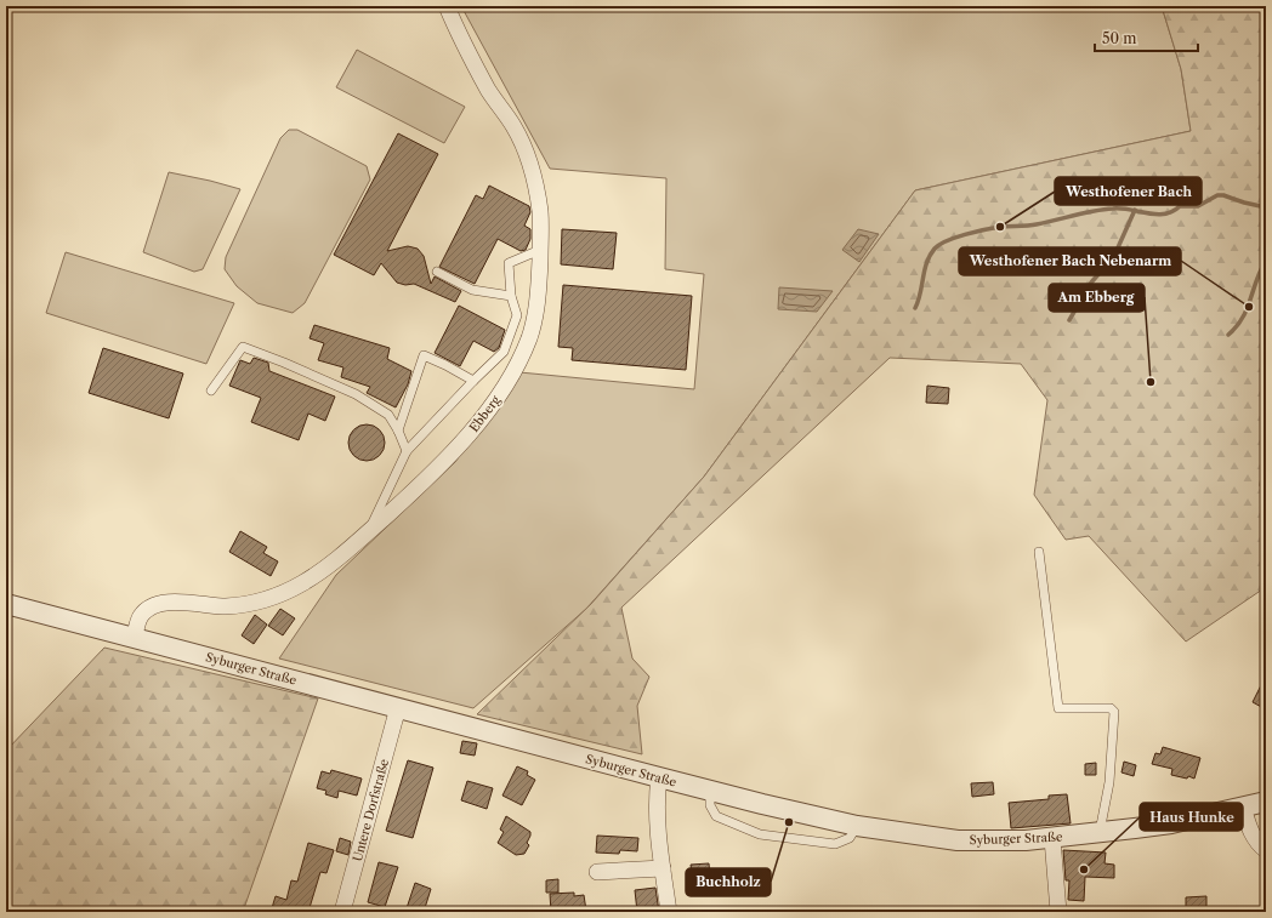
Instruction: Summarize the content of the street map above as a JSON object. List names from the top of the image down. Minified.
{"streets":{"street":["Ebberg","Syburger Straße","Untere Dorfstraße"]},"crossings":[["Ebberg","Syburger Straße"],["Syburger Straße","Untere Dorfstraße"]],"places":["Westhofener Bach","Westhofener Bach Nebenarm","Am Ebberg","Buchholz","Haus Hunke"],"scale_bar":"50 m"}
